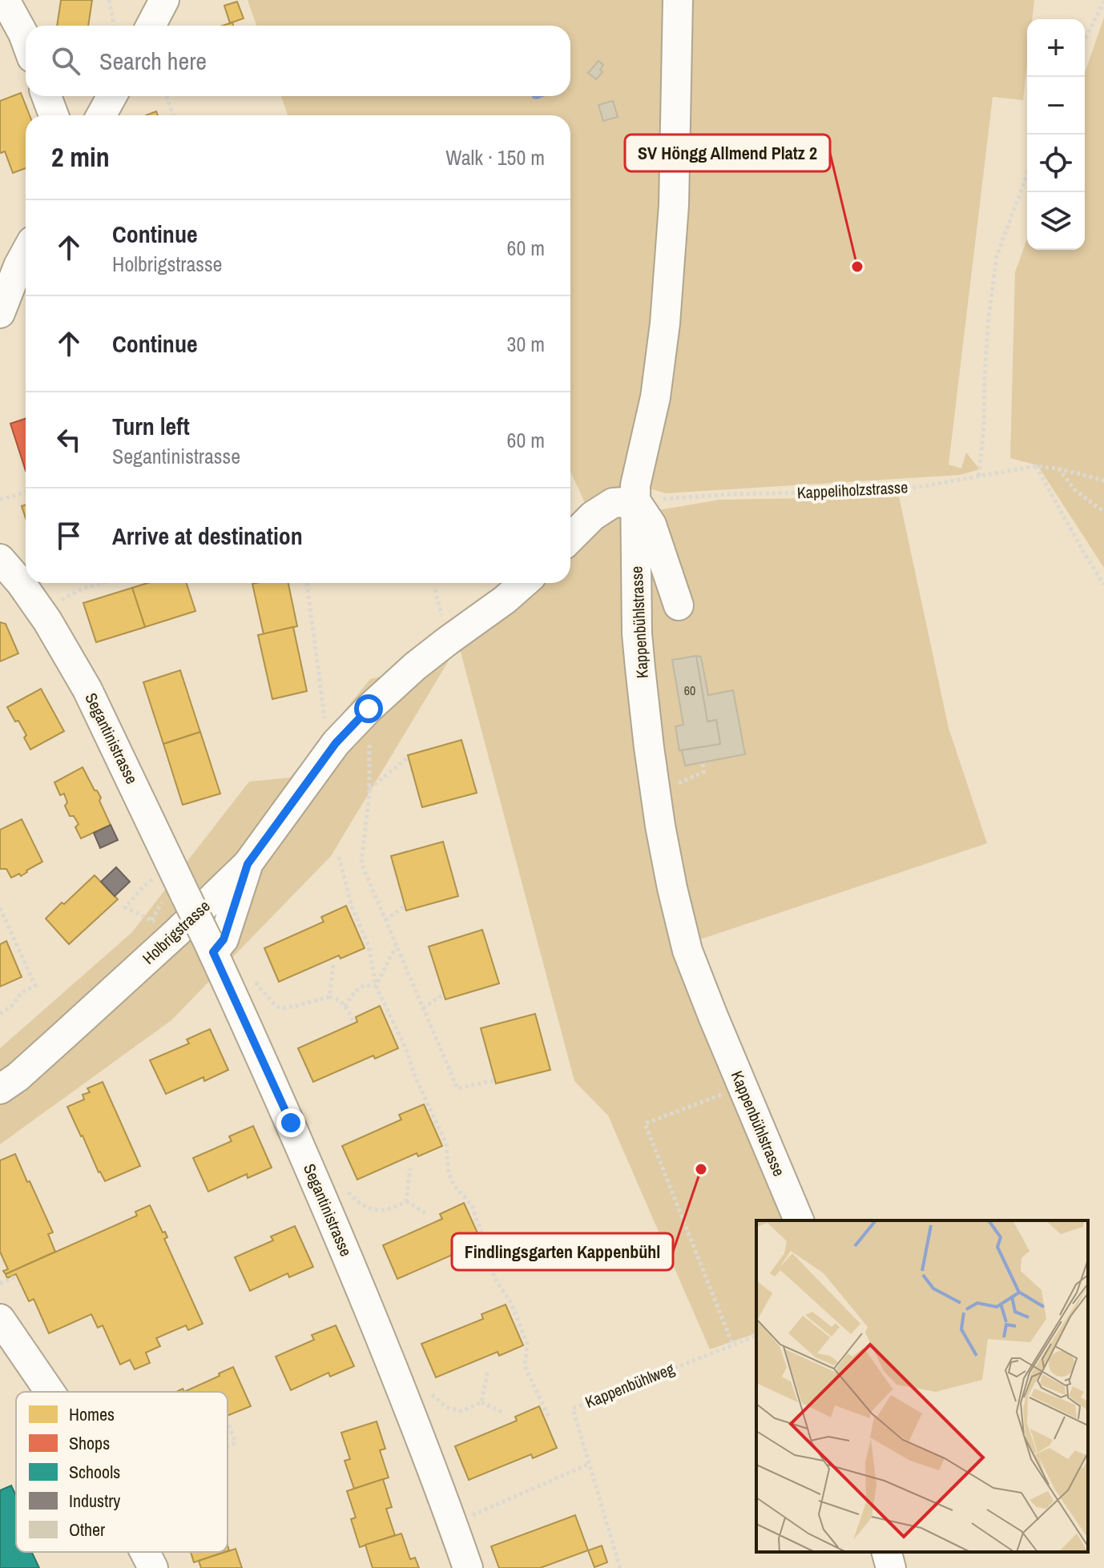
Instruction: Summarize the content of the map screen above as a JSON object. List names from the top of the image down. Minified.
{"streets":{"street":["Kappenbühlstrasse","Segantinistrasse","Holbrigstrasse"],"path":["Kappeliholzstrasse","Kappenbühlweg"]},"crossings":[["Kappeliholzstrasse","Kappenbühlstrasse"]],"places":["SV Höngg Allmend Platz 2","Findlingsgarten Kappenbühl"],"house_numbers":["60"],"legend":["Homes","Shops","Schools","Industry","Other"],"page":{"map_buttons":["+","−"],"search":"Search here","heading":["2 min","Walk · 150 m"],"list":[["Continue","Holbrigstrasse","60 m"],["Continue","30 m"],["Turn left","Segantinistrasse","60 m"],"Arrive at destination"]}}
